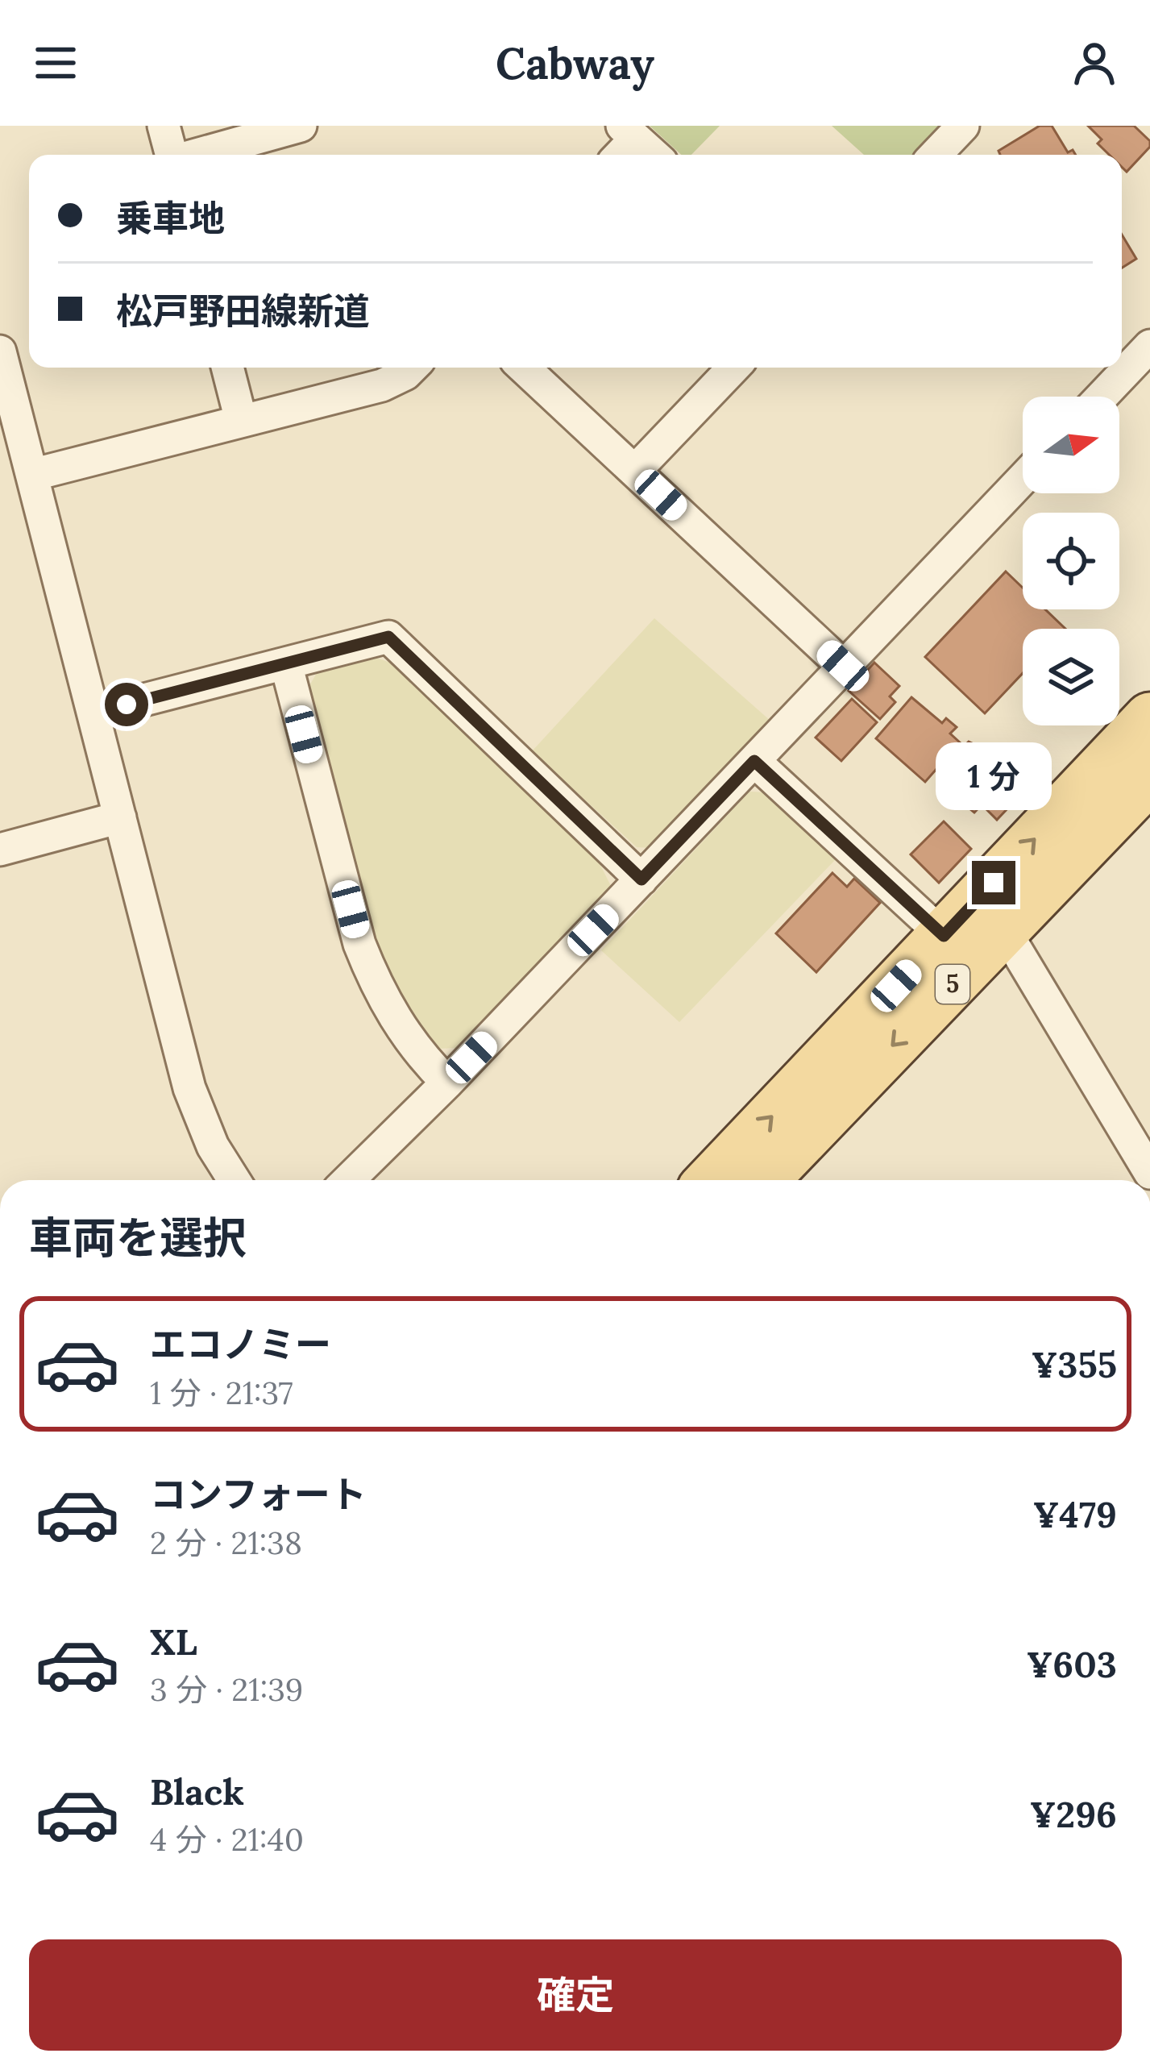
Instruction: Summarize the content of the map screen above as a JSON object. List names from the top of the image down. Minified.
{"streets":{"main road":["5"]},"north":"right","page":{"header":"Cabway","banner":["乗車地","松戸野田線新道"],"bubble":"1 分","heading":"車両を選択","list":[{"name":"エコノミー","note":"1 分 · 21:37","value":"¥355"},{"name":"コンフォート","note":"2 分 · 21:38","value":"¥479"},{"name":"XL","note":"3 分 · 21:39","value":"¥603"},{"name":"Black","note":"4 分 · 21:40","value":"¥296"}],"buttons":"確定"}}
